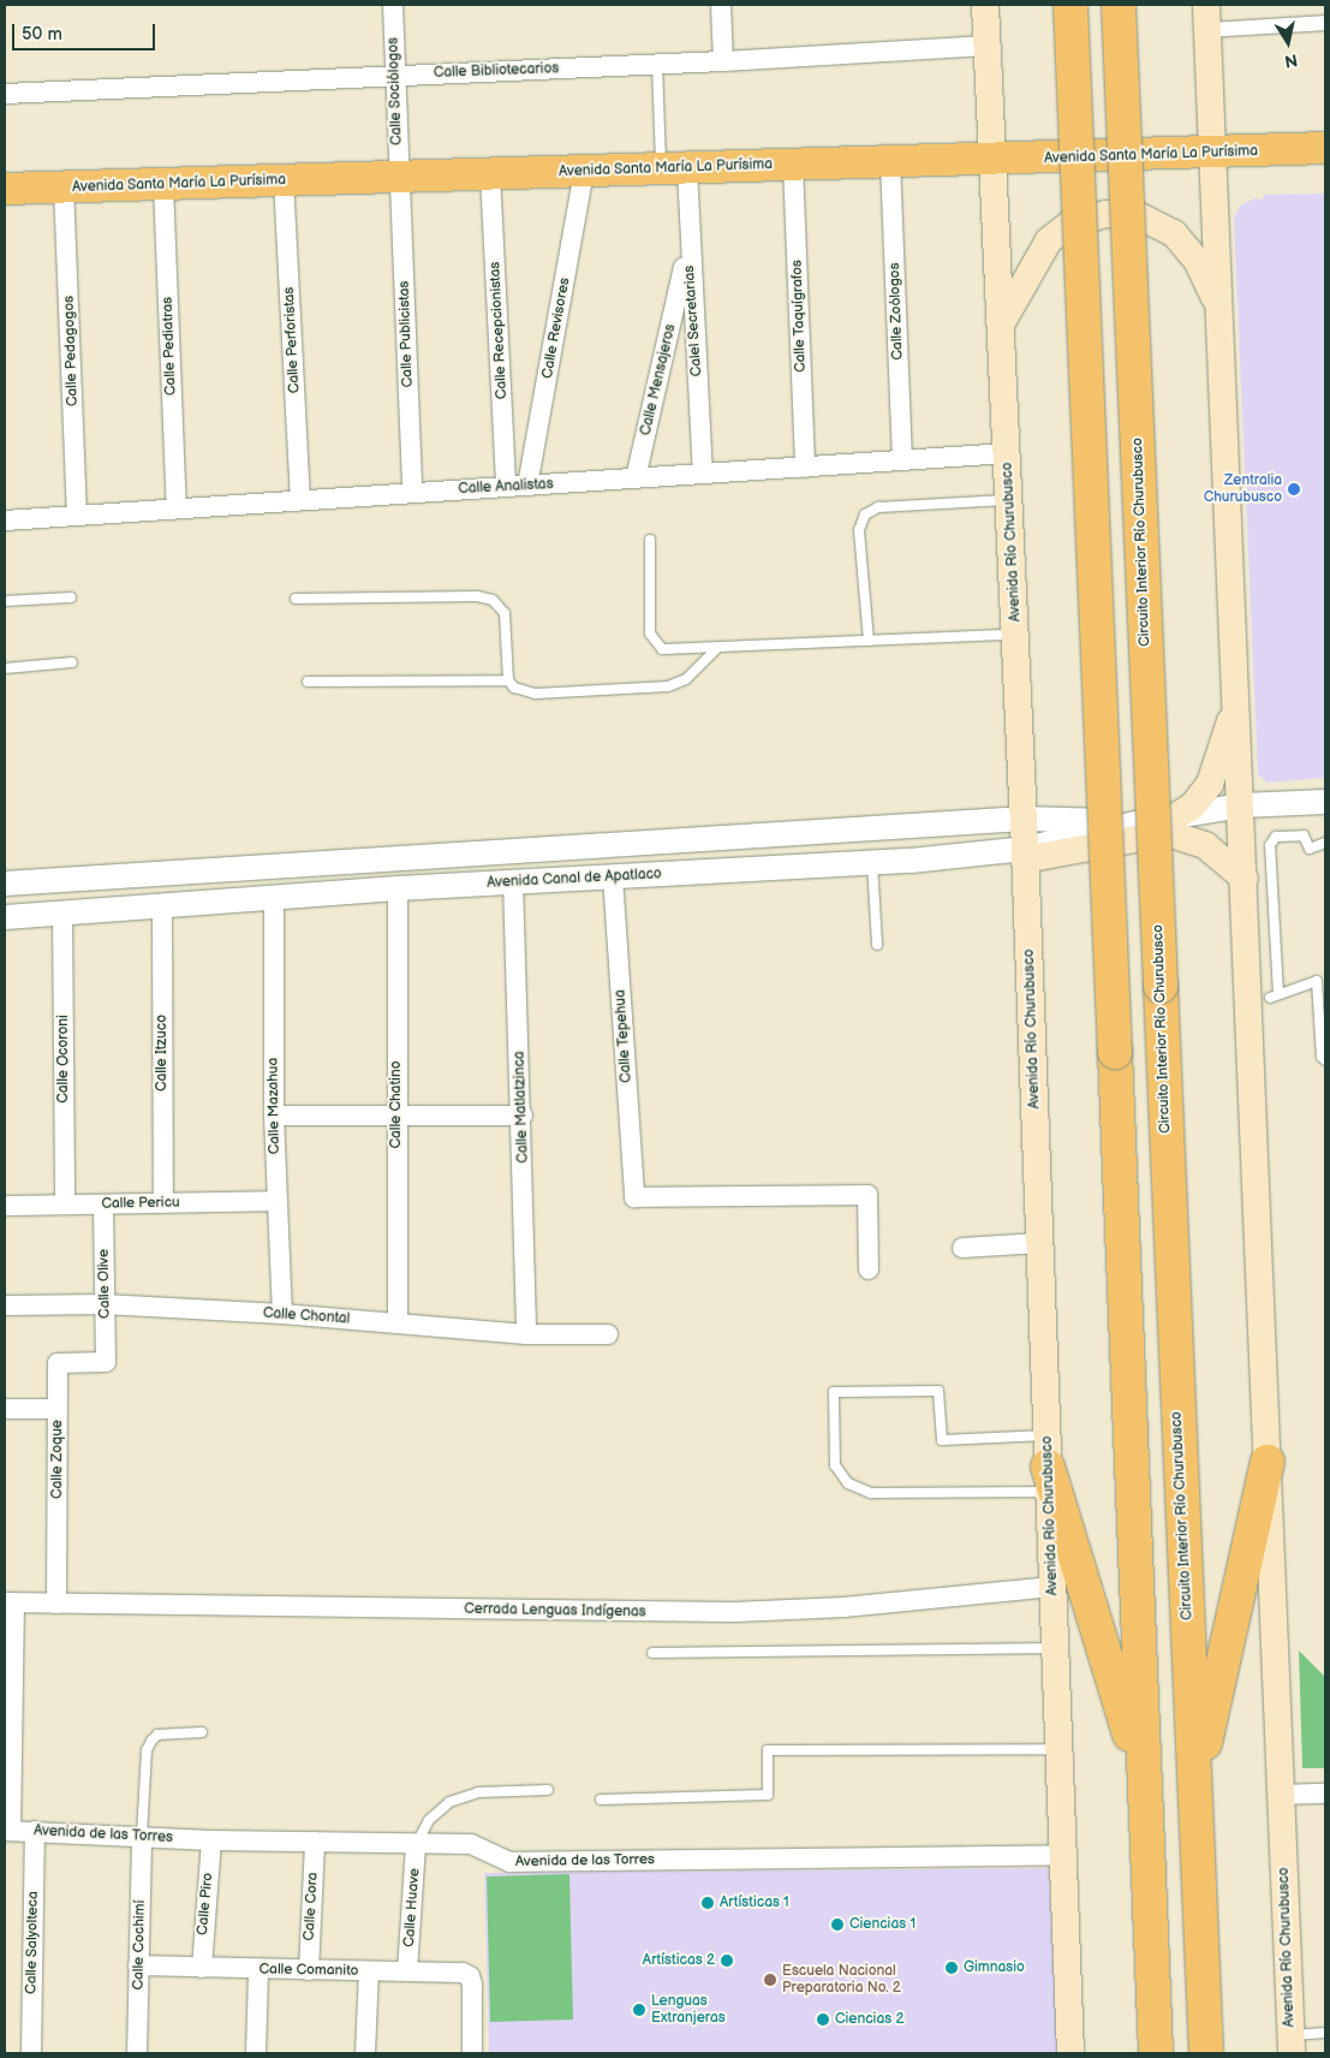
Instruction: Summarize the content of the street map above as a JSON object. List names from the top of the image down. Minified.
{"streets":{"highway":["Circuito Interior Río Churubusco"],"main road":["Avenida Santa María La Purísima","Avenida Río Churubusco"],"street":["Calle Bibliotecarios","Calle Sociólogos","Calle Zoólogos","Calle Taquígrafos","Calel Secretarias","Calle Revisores","Calle Recepcionistas","Calle Publicistas","Calle Perforistas","Calle Pediatras","Calle Pedagogos","Calle Mensajeros","Calle Analistas","Avenida Canal de Apatlaco","Calle Tepehua","Calle Itzuco","Calle Ocoroni","Calle Chatino","Calle Mazahua","Calle Matlatzinca","Calle Pericu","Calle Olive","Calle Chontal","Calle Zoque","Cerrada Lenguas Indígenas","Avenida de las Torres","Calle Piro","Calle Cora","Calle Huave","Calle Salyolteca","Calle Cochimí","Calle Comanito"]},"crossings":[["Calle Bibliotecarios","Calle Sociólogos"],["Calle Bibliotecarios","Avenida Río Churubusco"],["Calle Sociólogos","Avenida Santa María La Purísima"],["Calle Sociólogos","Calle Publicistas"],["Avenida Santa María La Purísima","Calle Zoólogos"],["Avenida Santa María La Purísima","Calle Taquígrafos"],["Avenida Santa María La Purísima","Calel Secretarias"],["Avenida Santa María La Purísima","Calle Revisores"],["Avenida Santa María La Purísima","Calle Recepcionistas"],["Avenida Santa María La Purísima","Calle Publicistas"],["Avenida Santa María La Purísima","Calle Perforistas"],["Avenida Santa María La Purísima","Calle Pediatras"],["Avenida Santa María La Purísima","Calle Pedagogos"],["Avenida Santa María La Purísima","Avenida Río Churubusco"],["Calle Zoólogos","Calle Analistas"],["Calle Taquígrafos","Calle Analistas"],["Calel Secretarias","Calle Mensajeros"],["Calel Secretarias","Calle Analistas"],["Calle Revisores","Calle Analistas"],["Calle Recepcionistas","Calle Analistas"],["Calle Publicistas","Calle Analistas"],["Calle Perforistas","Calle Analistas"],["Calle Pediatras","Calle Analistas"],["Calle Pedagogos","Calle Analistas"],["Calle Mensajeros","Calle Analistas"],["Calle Analistas","Avenida Río Churubusco"],["Avenida Río Churubusco","Avenida Canal de Apatlaco"],["Avenida Río Churubusco","Cerrada Lenguas Indígenas"],["Avenida Río Churubusco","Avenida de las Torres"],["Avenida Canal de Apatlaco","Calle Tepehua"],["Avenida Canal de Apatlaco","Calle Itzuco"],["Avenida Canal de Apatlaco","Calle Ocoroni"],["Avenida Canal de Apatlaco","Calle Chatino"],["Avenida Canal de Apatlaco","Calle Mazahua"],["Avenida Canal de Apatlaco","Calle Matlatzinca"],["Calle Itzuco","Calle Pericu"],["Calle Ocoroni","Calle Pericu"],["Calle Chatino","Calle Chontal"],["Calle Mazahua","Calle Pericu"],["Calle Mazahua","Calle Chontal"],["Calle Matlatzinca","Calle Chontal"],["Calle Pericu","Calle Olive"],["Calle Olive","Calle Chontal"],["Calle Olive","Calle Zoque"],["Calle Zoque","Cerrada Lenguas Indígenas"],["Avenida de las Torres","Calle Piro"],["Avenida de las Torres","Calle Cora"],["Avenida de las Torres","Calle Huave"],["Avenida de las Torres","Calle Salyolteca"],["Avenida de las Torres","Calle Cochimí"],["Calle Piro","Calle Comanito"],["Calle Cora","Calle Comanito"],["Calle Huave","Calle Comanito"],["Calle Cochimí","Calle Comanito"]],"places":["Zentralia Churubusco","Artísticas 1","Ciencias 1","Artísticas 2","Gimnasio","Escuela Nacional Preparatoria No. 2","Lenguas Extranjeras","Ciencias 2"],"scale_bar":"50 m","north":"bottom"}
